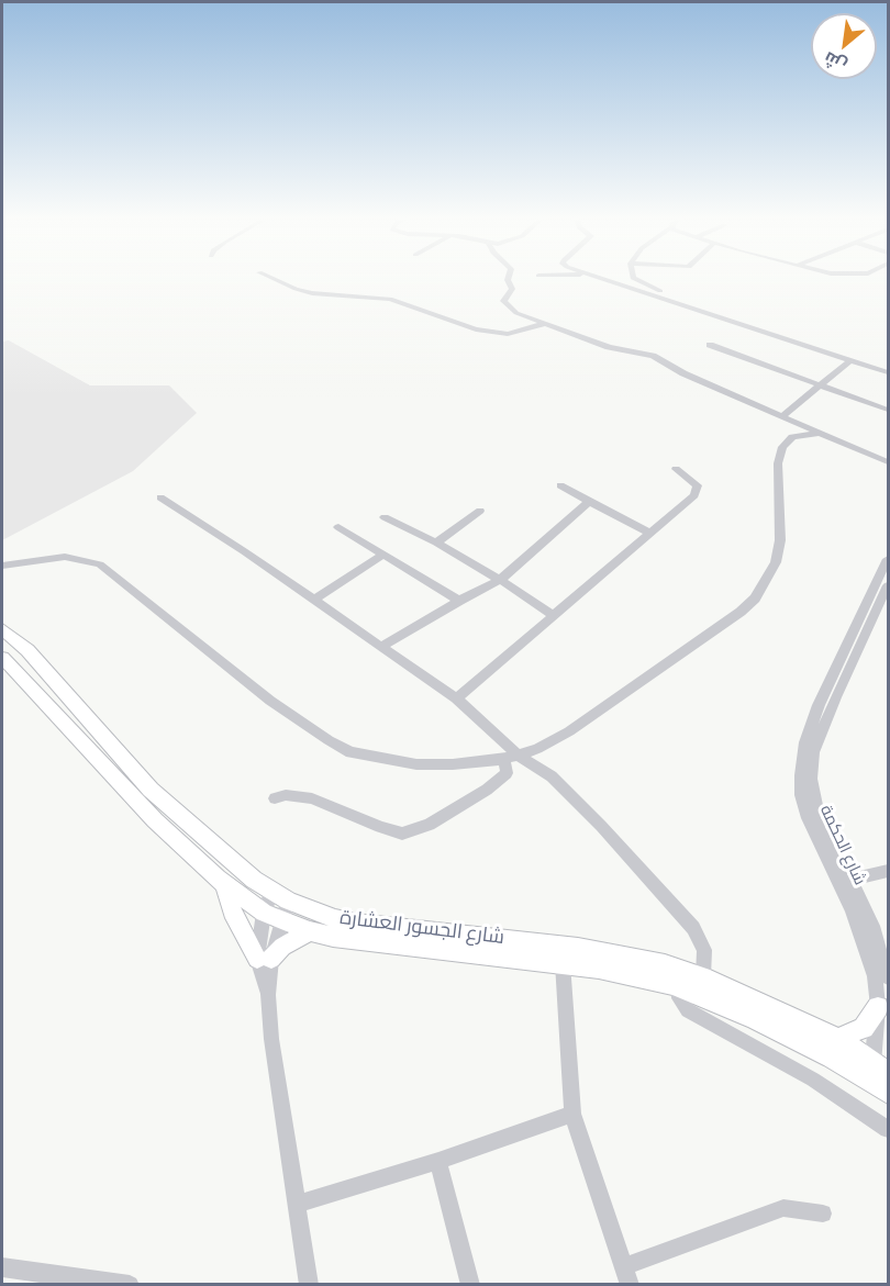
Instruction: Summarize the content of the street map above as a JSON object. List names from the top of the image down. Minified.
{"streets":{"main road":["شارع الجسور العشارة"],"street":["شارع الحكمة"]},"crossings":[["شارع الحكمة","شارع الجسور العشارة"]],"north":"bottom left"}
